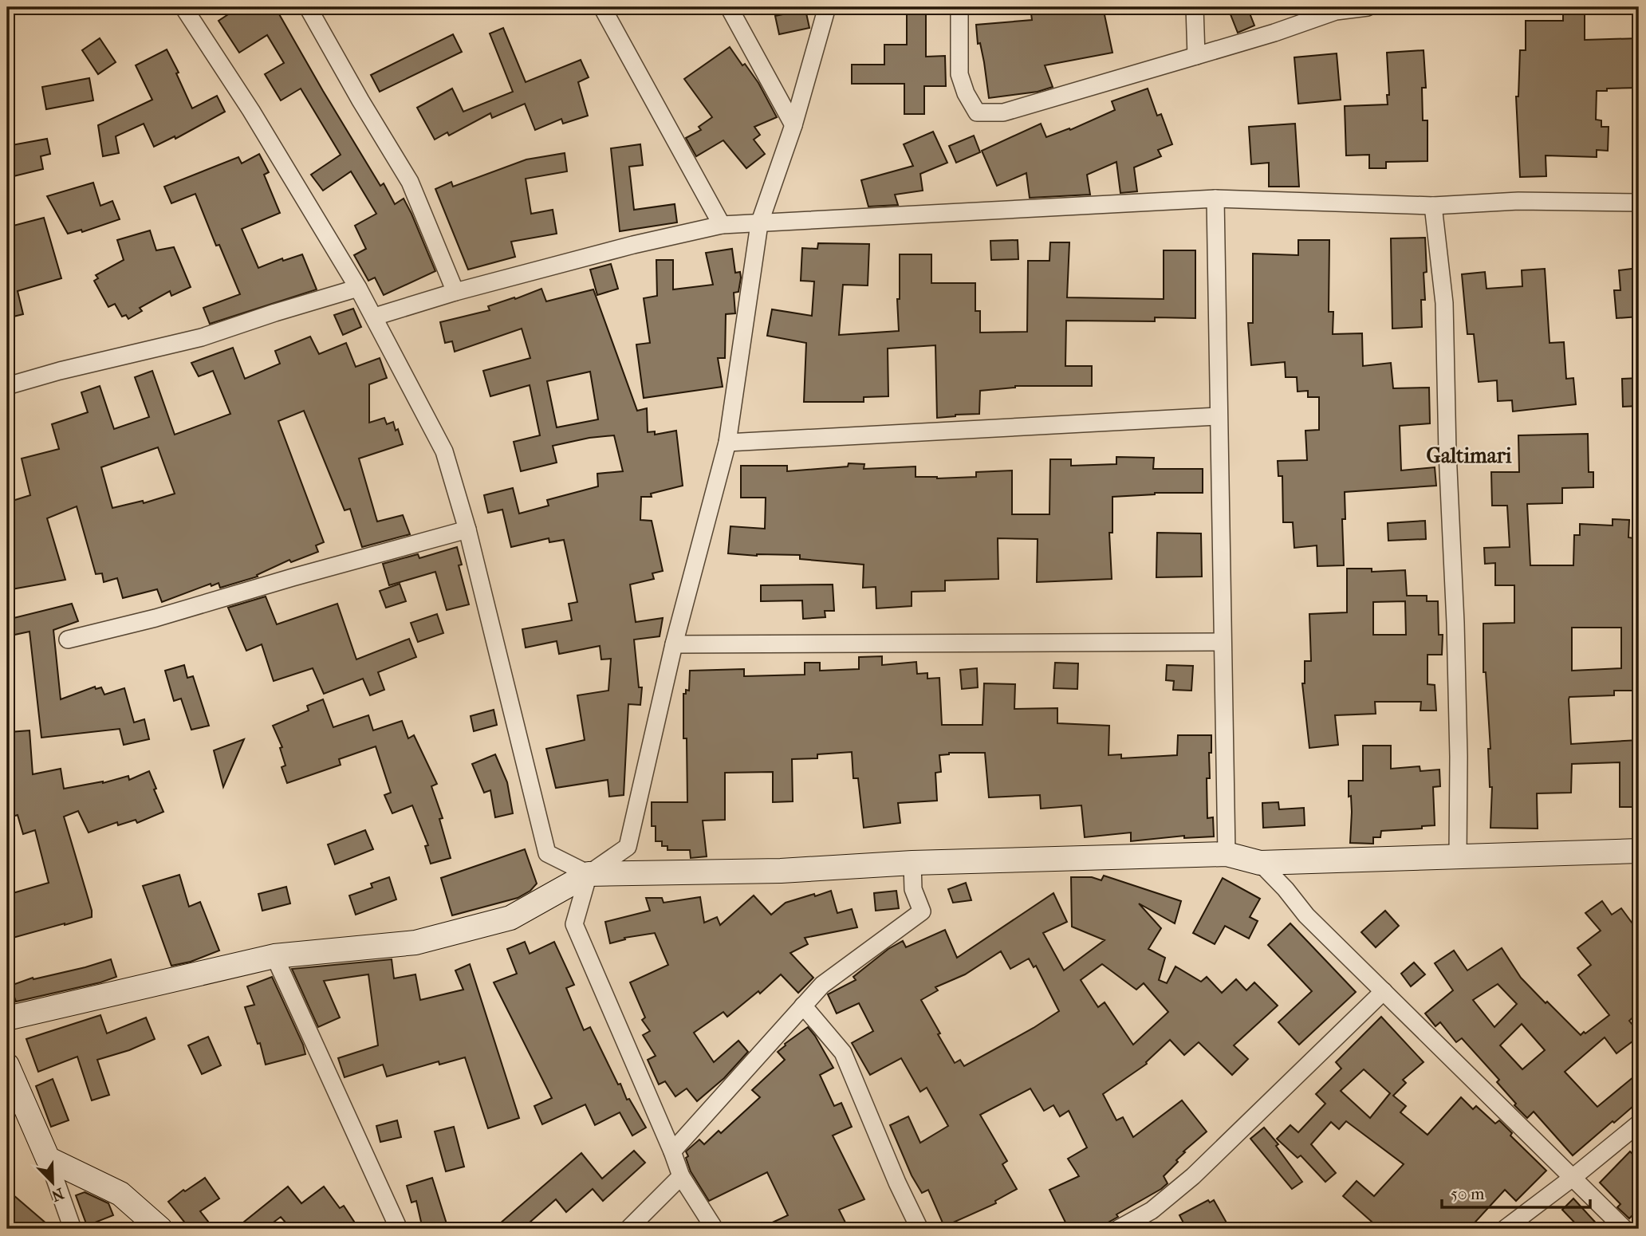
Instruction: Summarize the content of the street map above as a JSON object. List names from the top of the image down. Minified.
{"districts":["Galtimari"],"scale_bar":"50 m","north":"bottom right"}
